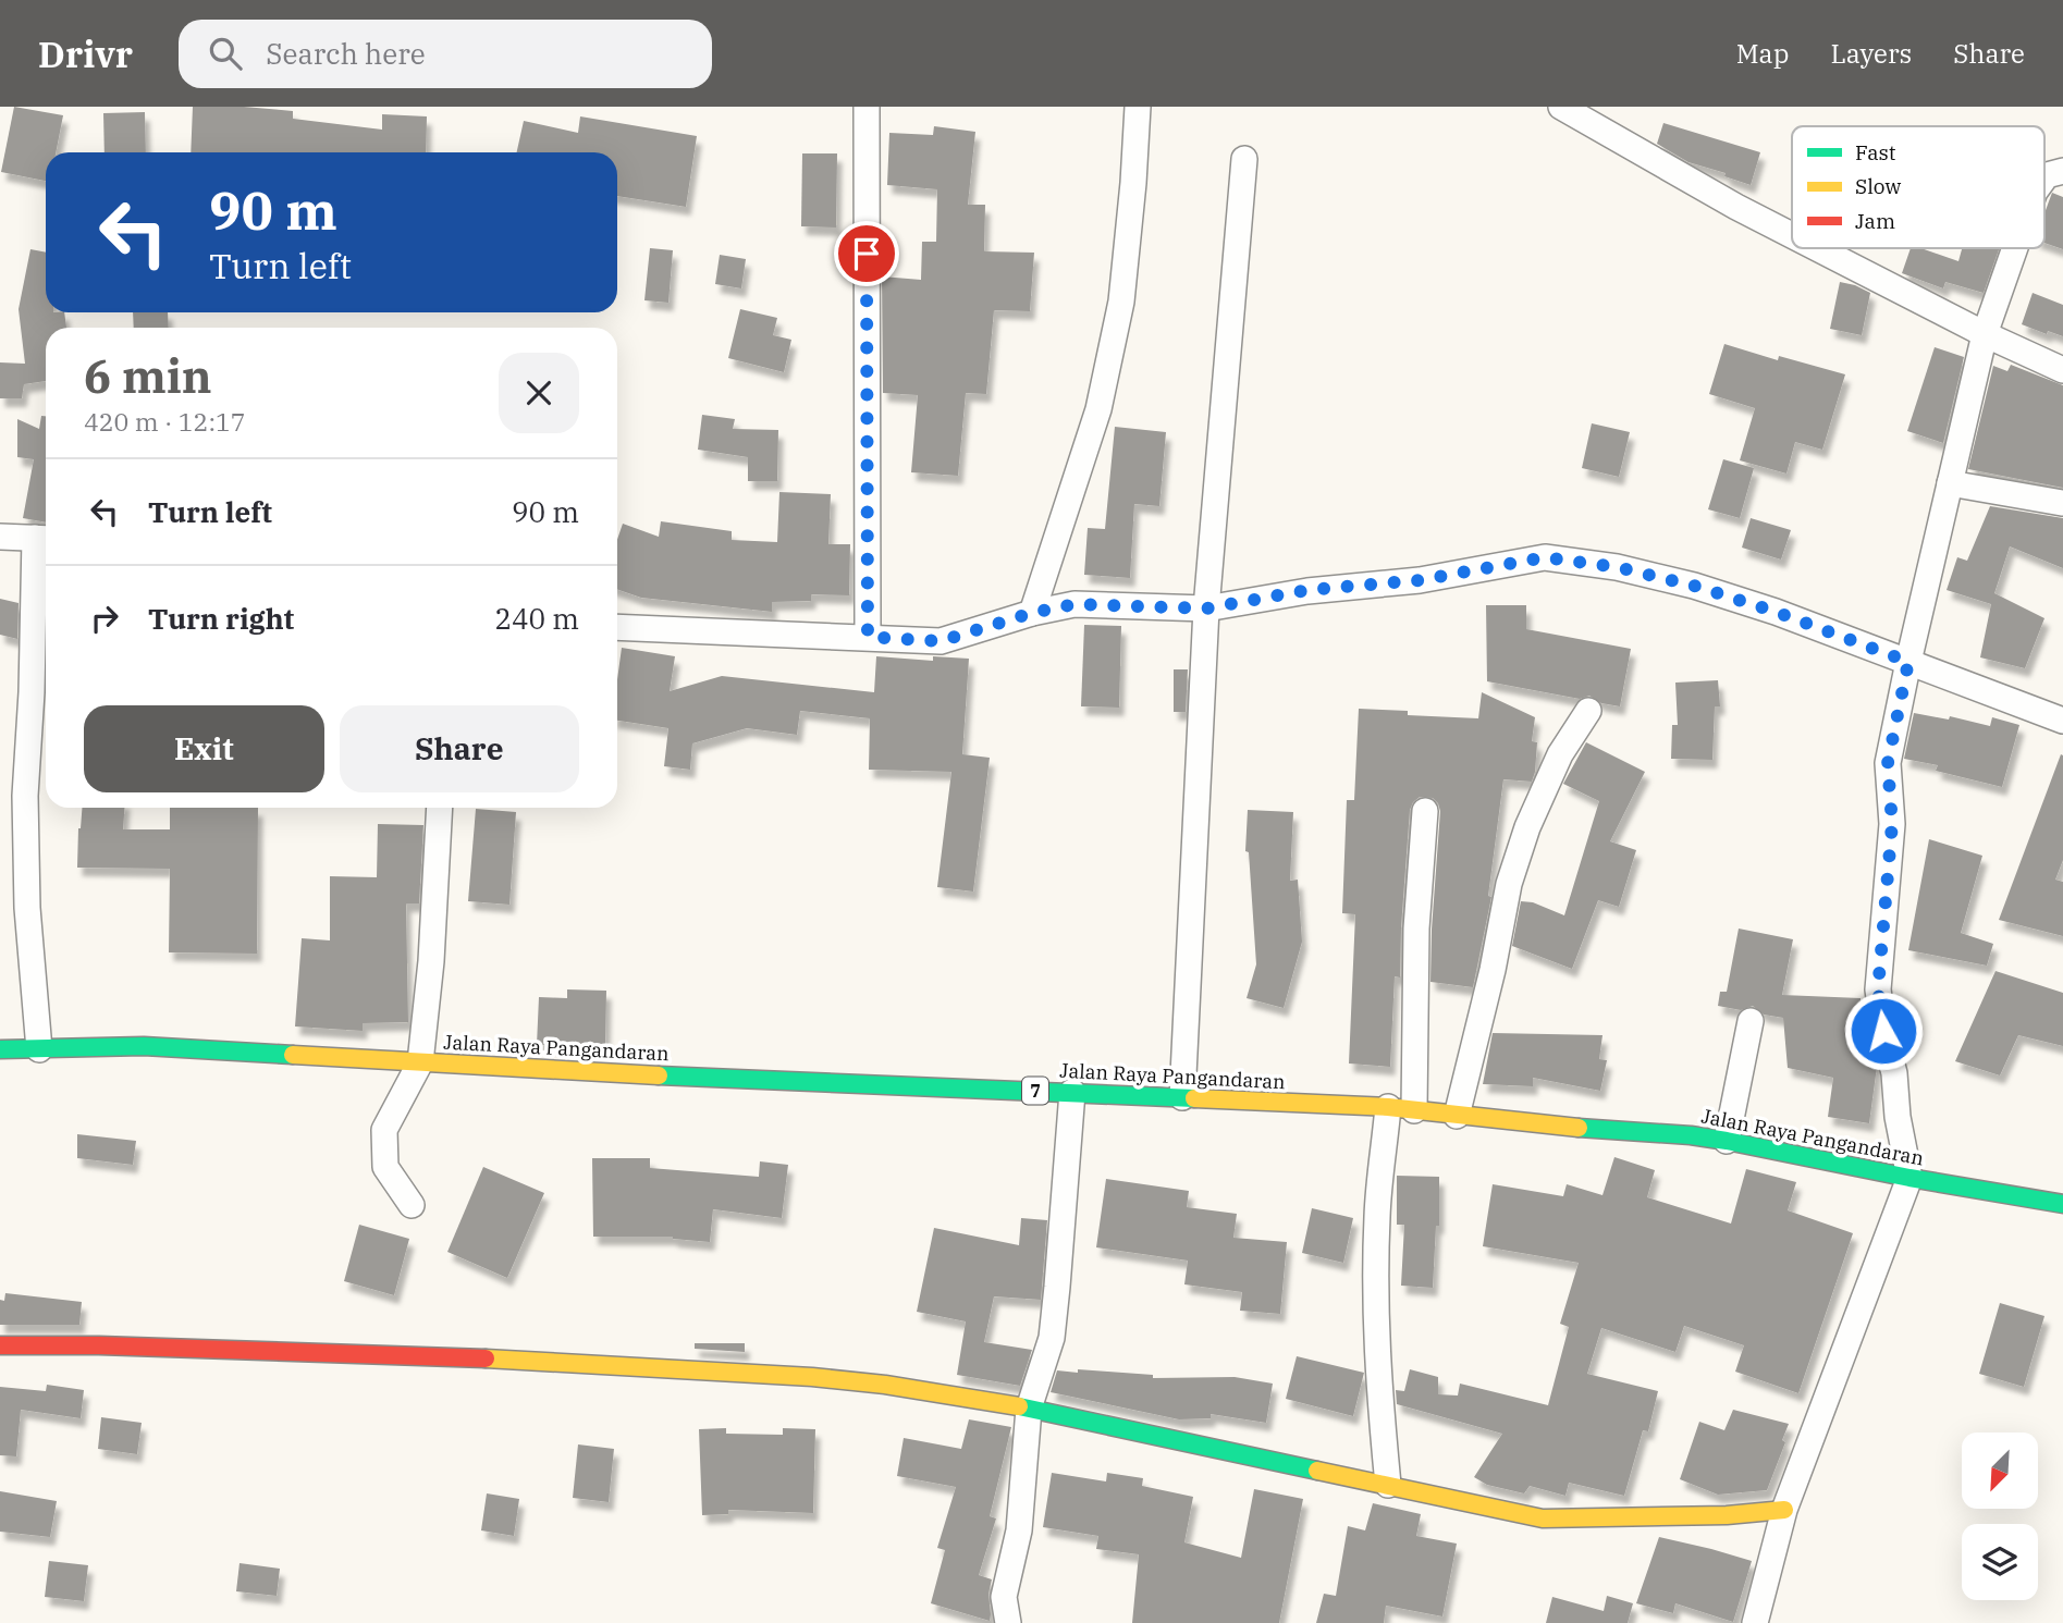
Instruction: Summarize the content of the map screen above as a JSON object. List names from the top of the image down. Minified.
{"streets":{"main road":["Jalan Raya Pangandaran","7"]},"legend":["Fast","Slow","Jam"],"north":"bottom left","page":{"header":"Drivr","search":"Search here","nav":["Map","Layers","Share"],"turn":["90 m","Turn left"],"heading":["6 min","420 m · 12:17"],"list":[{"name":"Turn left","value":"90 m"},{"name":"Turn right","value":"240 m"}],"buttons":["Exit","Share"]}}
